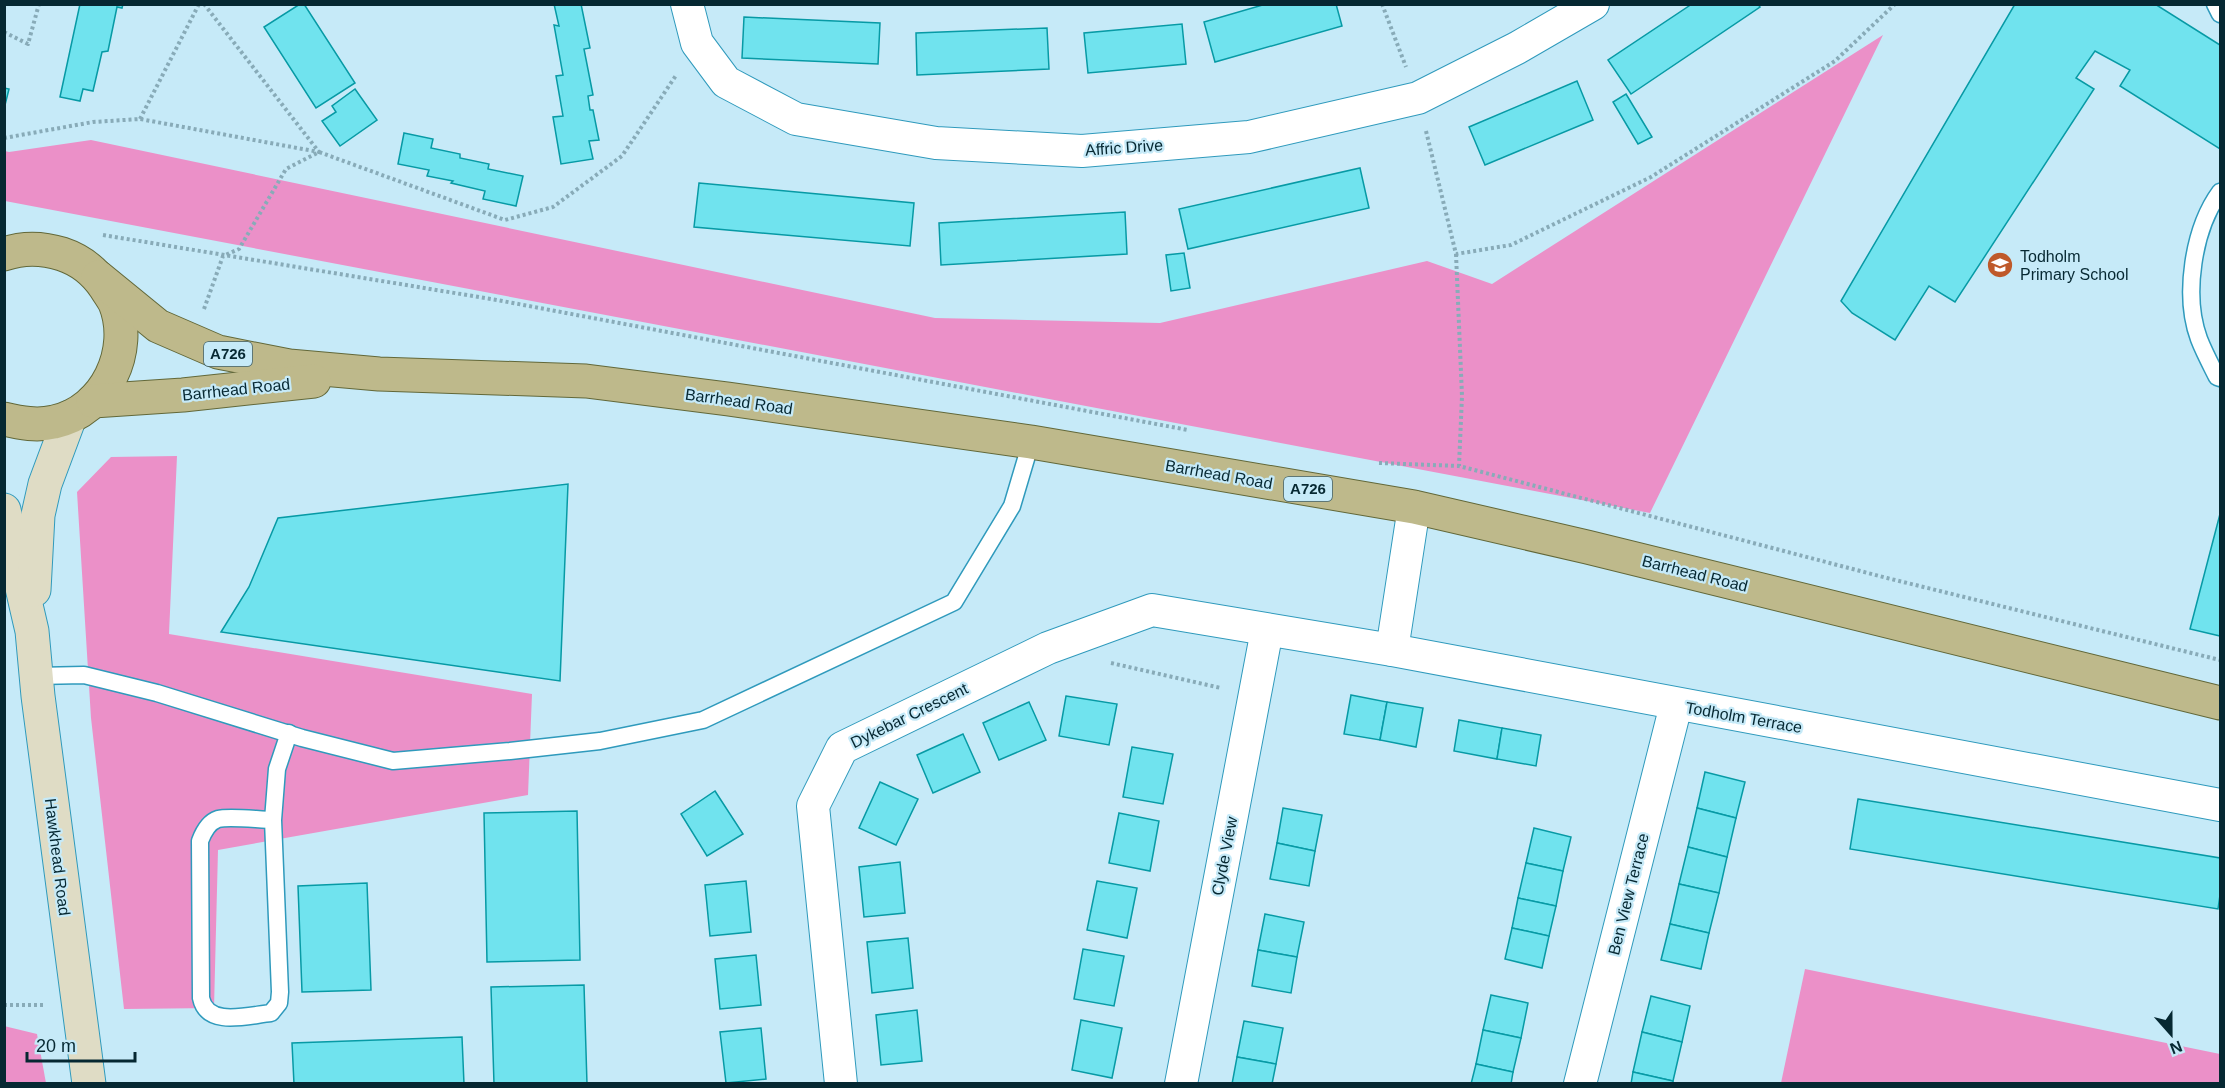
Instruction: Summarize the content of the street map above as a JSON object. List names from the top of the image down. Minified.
{"streets":{"main road":["A726","Barrhead Road"],"street":["Affric Drive","Dykebar Crescent","Todholm Terrace","Clyde View","Hawkhead Road","Ben View Terrace"]},"crossings":[["Barrhead Road","Hawkhead Road"],["Dykebar Crescent","Todholm Terrace"],["Dykebar Crescent","Clyde View"],["Todholm Terrace","Clyde View"],["Todholm Terrace","Ben View Terrace"]],"places":{"school or university":["Todholm Primary School"]},"scale_bar":"20 m","north":"bottom"}
